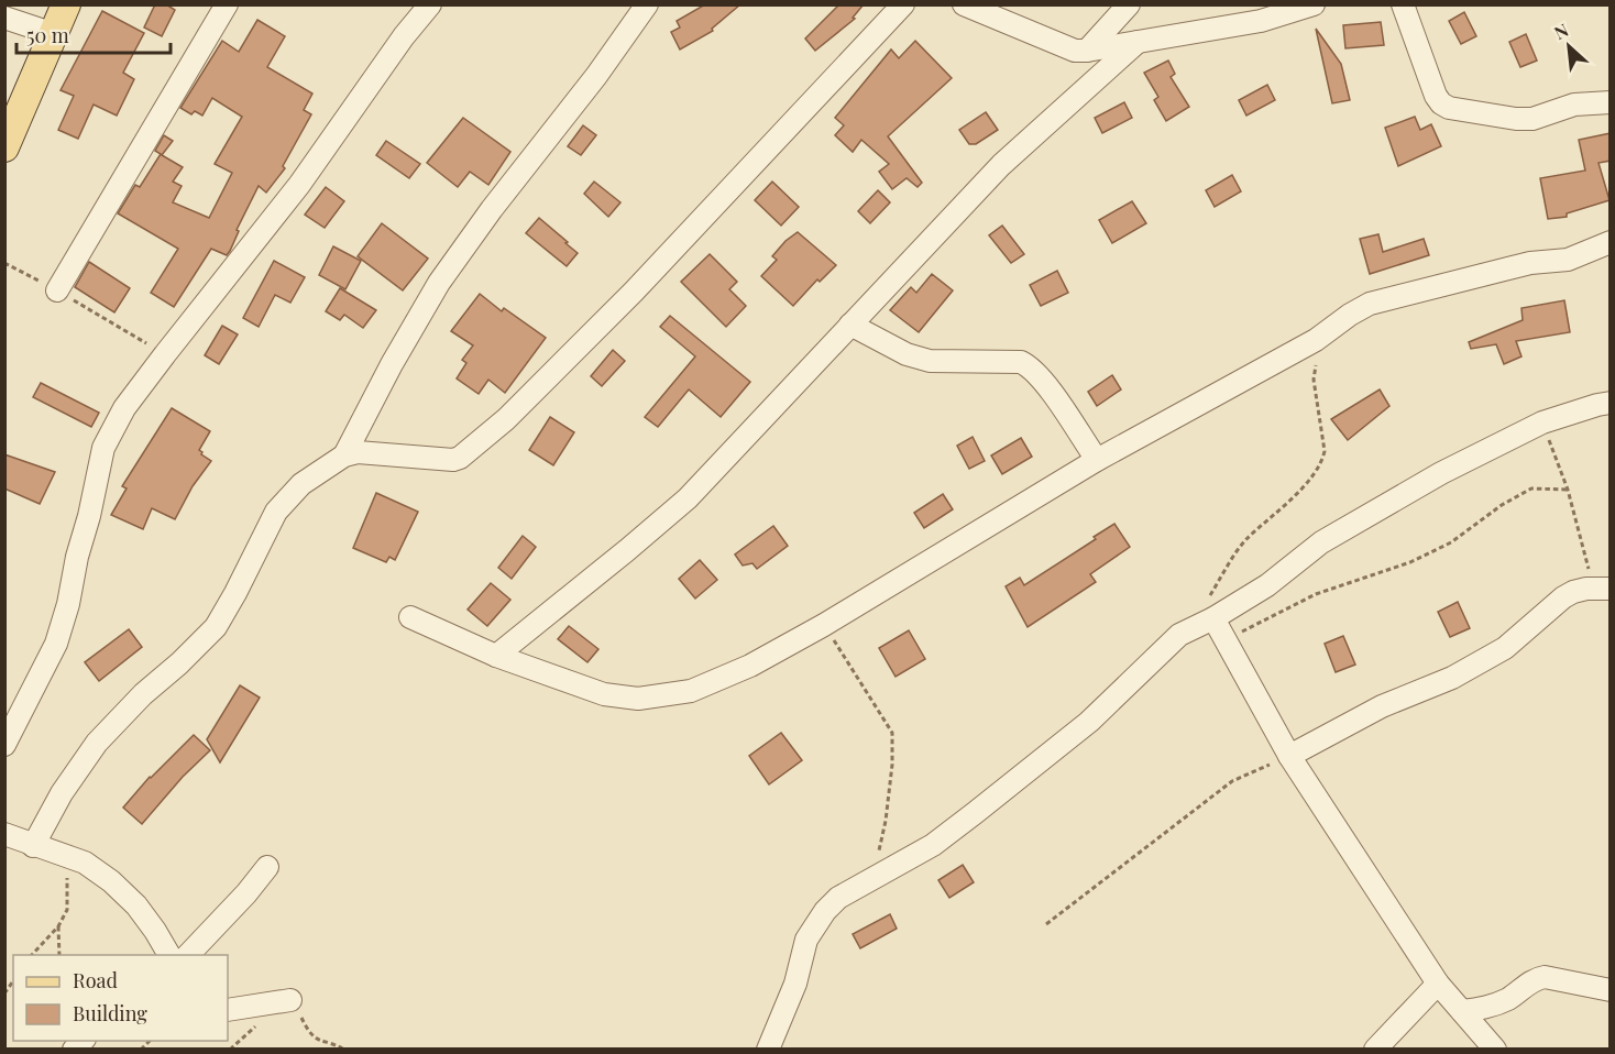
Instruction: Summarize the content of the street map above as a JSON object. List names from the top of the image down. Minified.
{"legend":["Road","Building"],"scale_bar":"50 m","north":"top left"}
